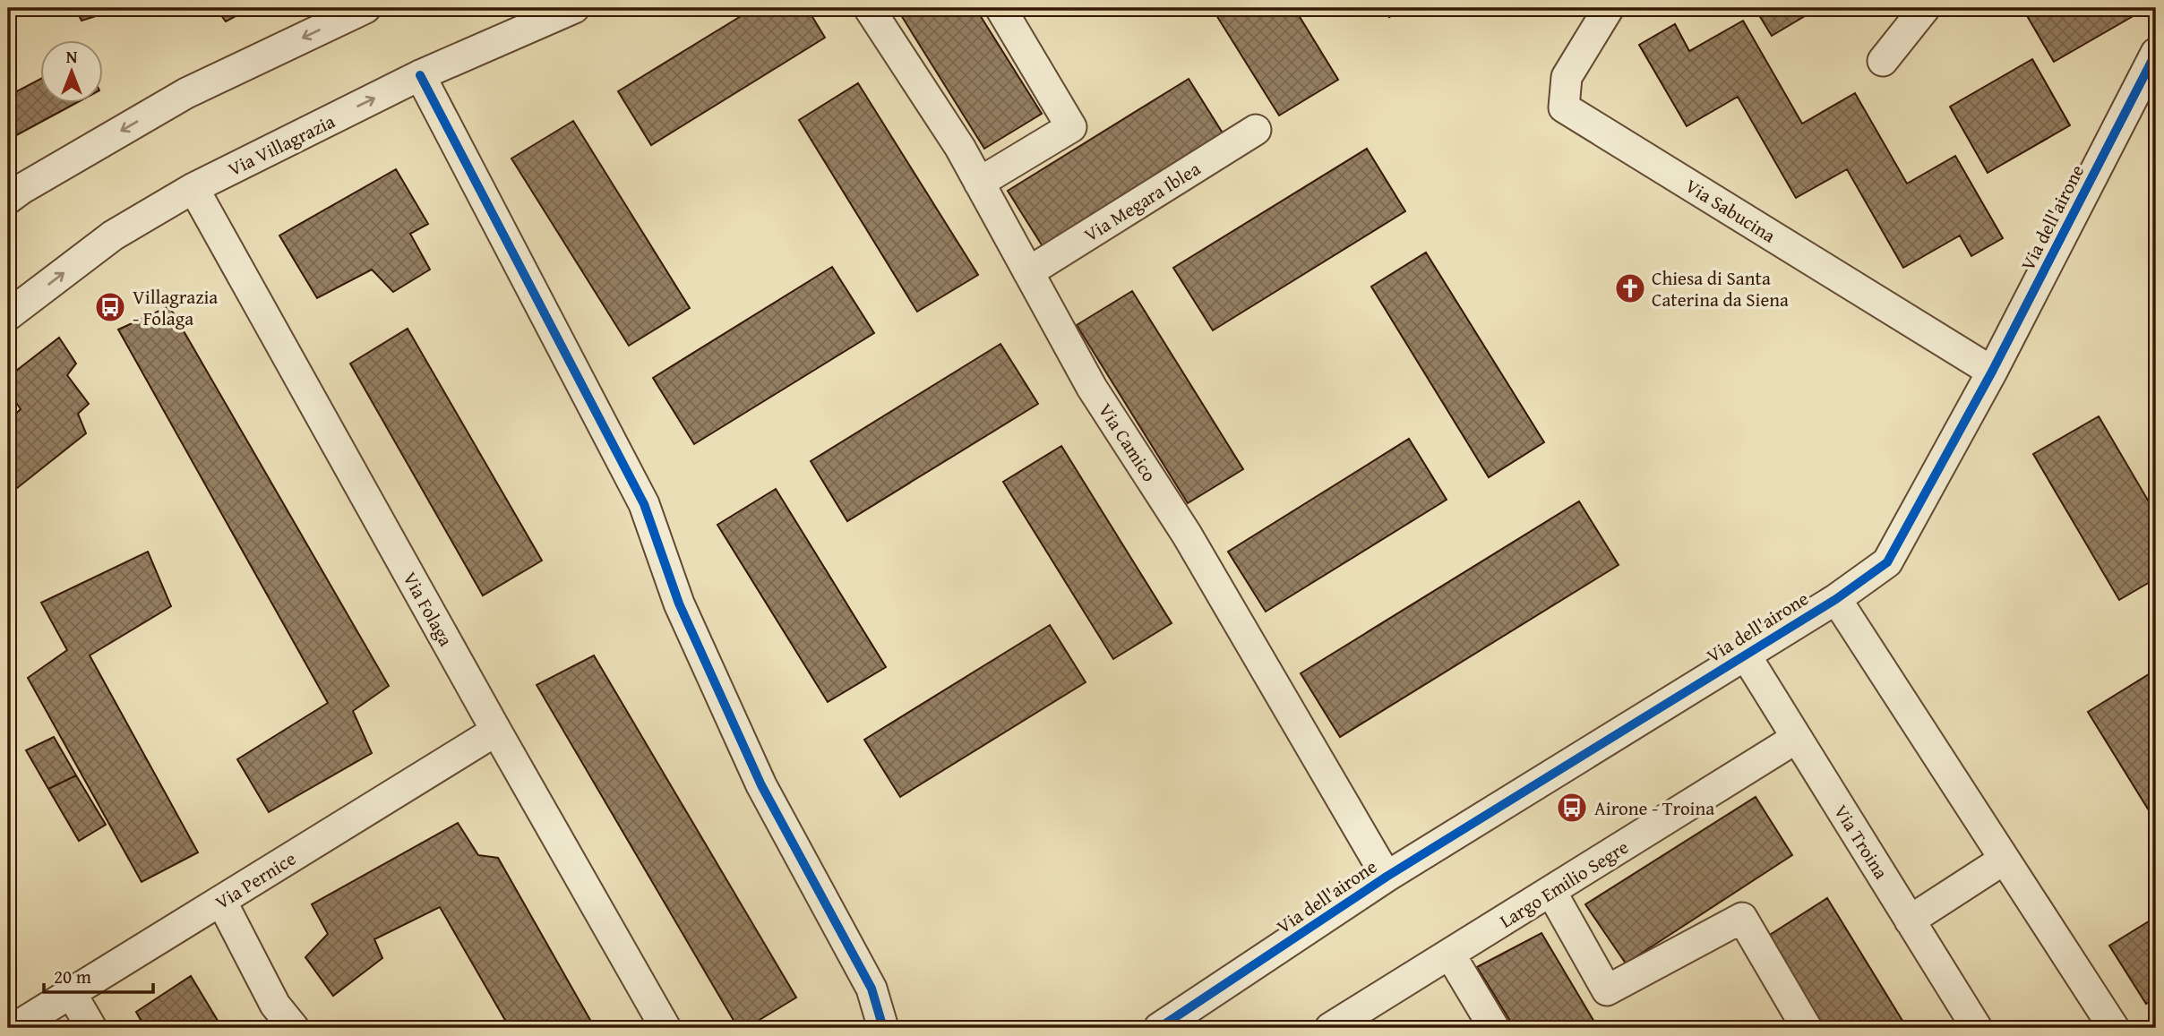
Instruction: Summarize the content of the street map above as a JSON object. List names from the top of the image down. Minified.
{"streets":{"street":["Via Villagrazia","Via Megara Iblea","Via Sabucina","Via dell'airone","Via Camico","Via Folaga","Via Troina","Via Pernice","Largo Emilio Segre"]},"crossings":[["Via Villagrazia","Via Folaga"],["Via Megara Iblea","Via Camico"],["Via Sabucina","Via dell'airone"],["Via dell'airone","Via Camico"],["Via dell'airone","Via Troina"],["Via Folaga","Via Pernice"],["Via Troina","Largo Emilio Segre"]],"places":{"church":["Chiesa di Santa Caterina da Siena"],"bus stop":["Villagrazia - Folaga","Airone - Troina"]},"scale_bar":"20 m","north":"top"}
